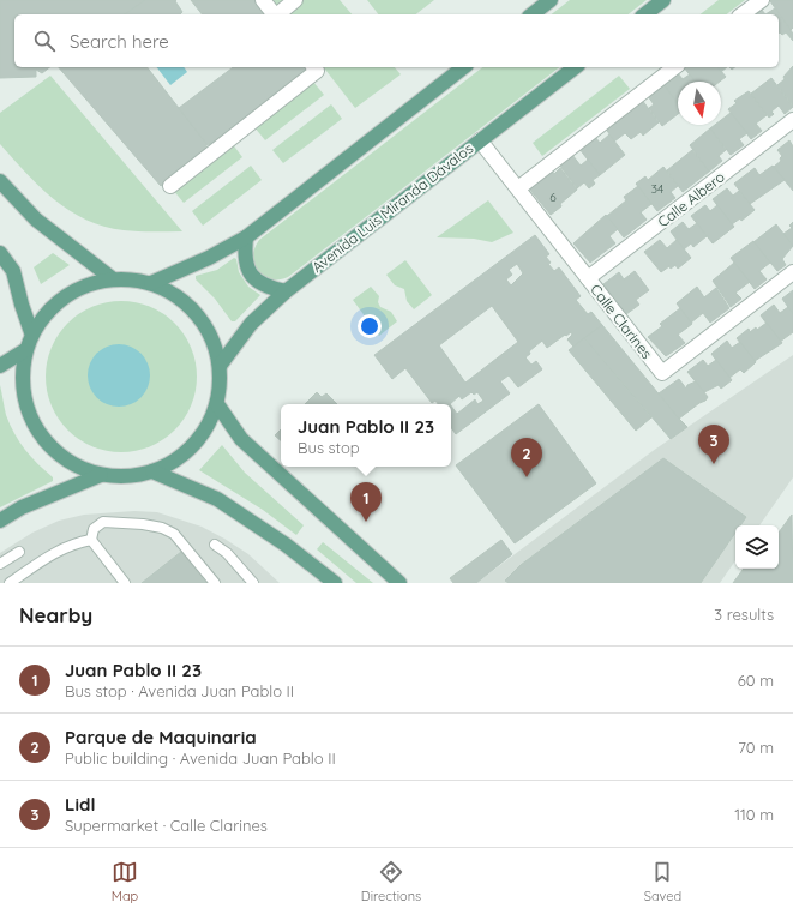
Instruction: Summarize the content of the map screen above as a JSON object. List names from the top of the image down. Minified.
{"streets":{"main road":["Avenida Luis Miranda Dávalos"],"street":["Calle Albero","Calle Clarines"]},"crossings":[["Calle Albero","Calle Clarines"],["Avenida Luis Miranda Dávalos","Calle Clarines"]],"house_numbers":["34","6"],"north":"bottom","page":{"search":"Search here","popup":["Juan Pablo II 23","Bus stop"],"pins":["3","2","1"],"heading":["Nearby","3 results"],"list":[{"mark":"1","name":"Juan Pablo II 23","note":"Bus stop · Avenida Juan Pablo II","value":"60 m"},{"mark":"2","name":"Parque de Maquinaria","note":"Public building · Avenida Juan Pablo II","value":"70 m"},{"mark":"3","name":"Lidl","note":"Supermarket · Calle Clarines","value":"110 m"}],"nav":["Map","Directions","Saved"]}}
